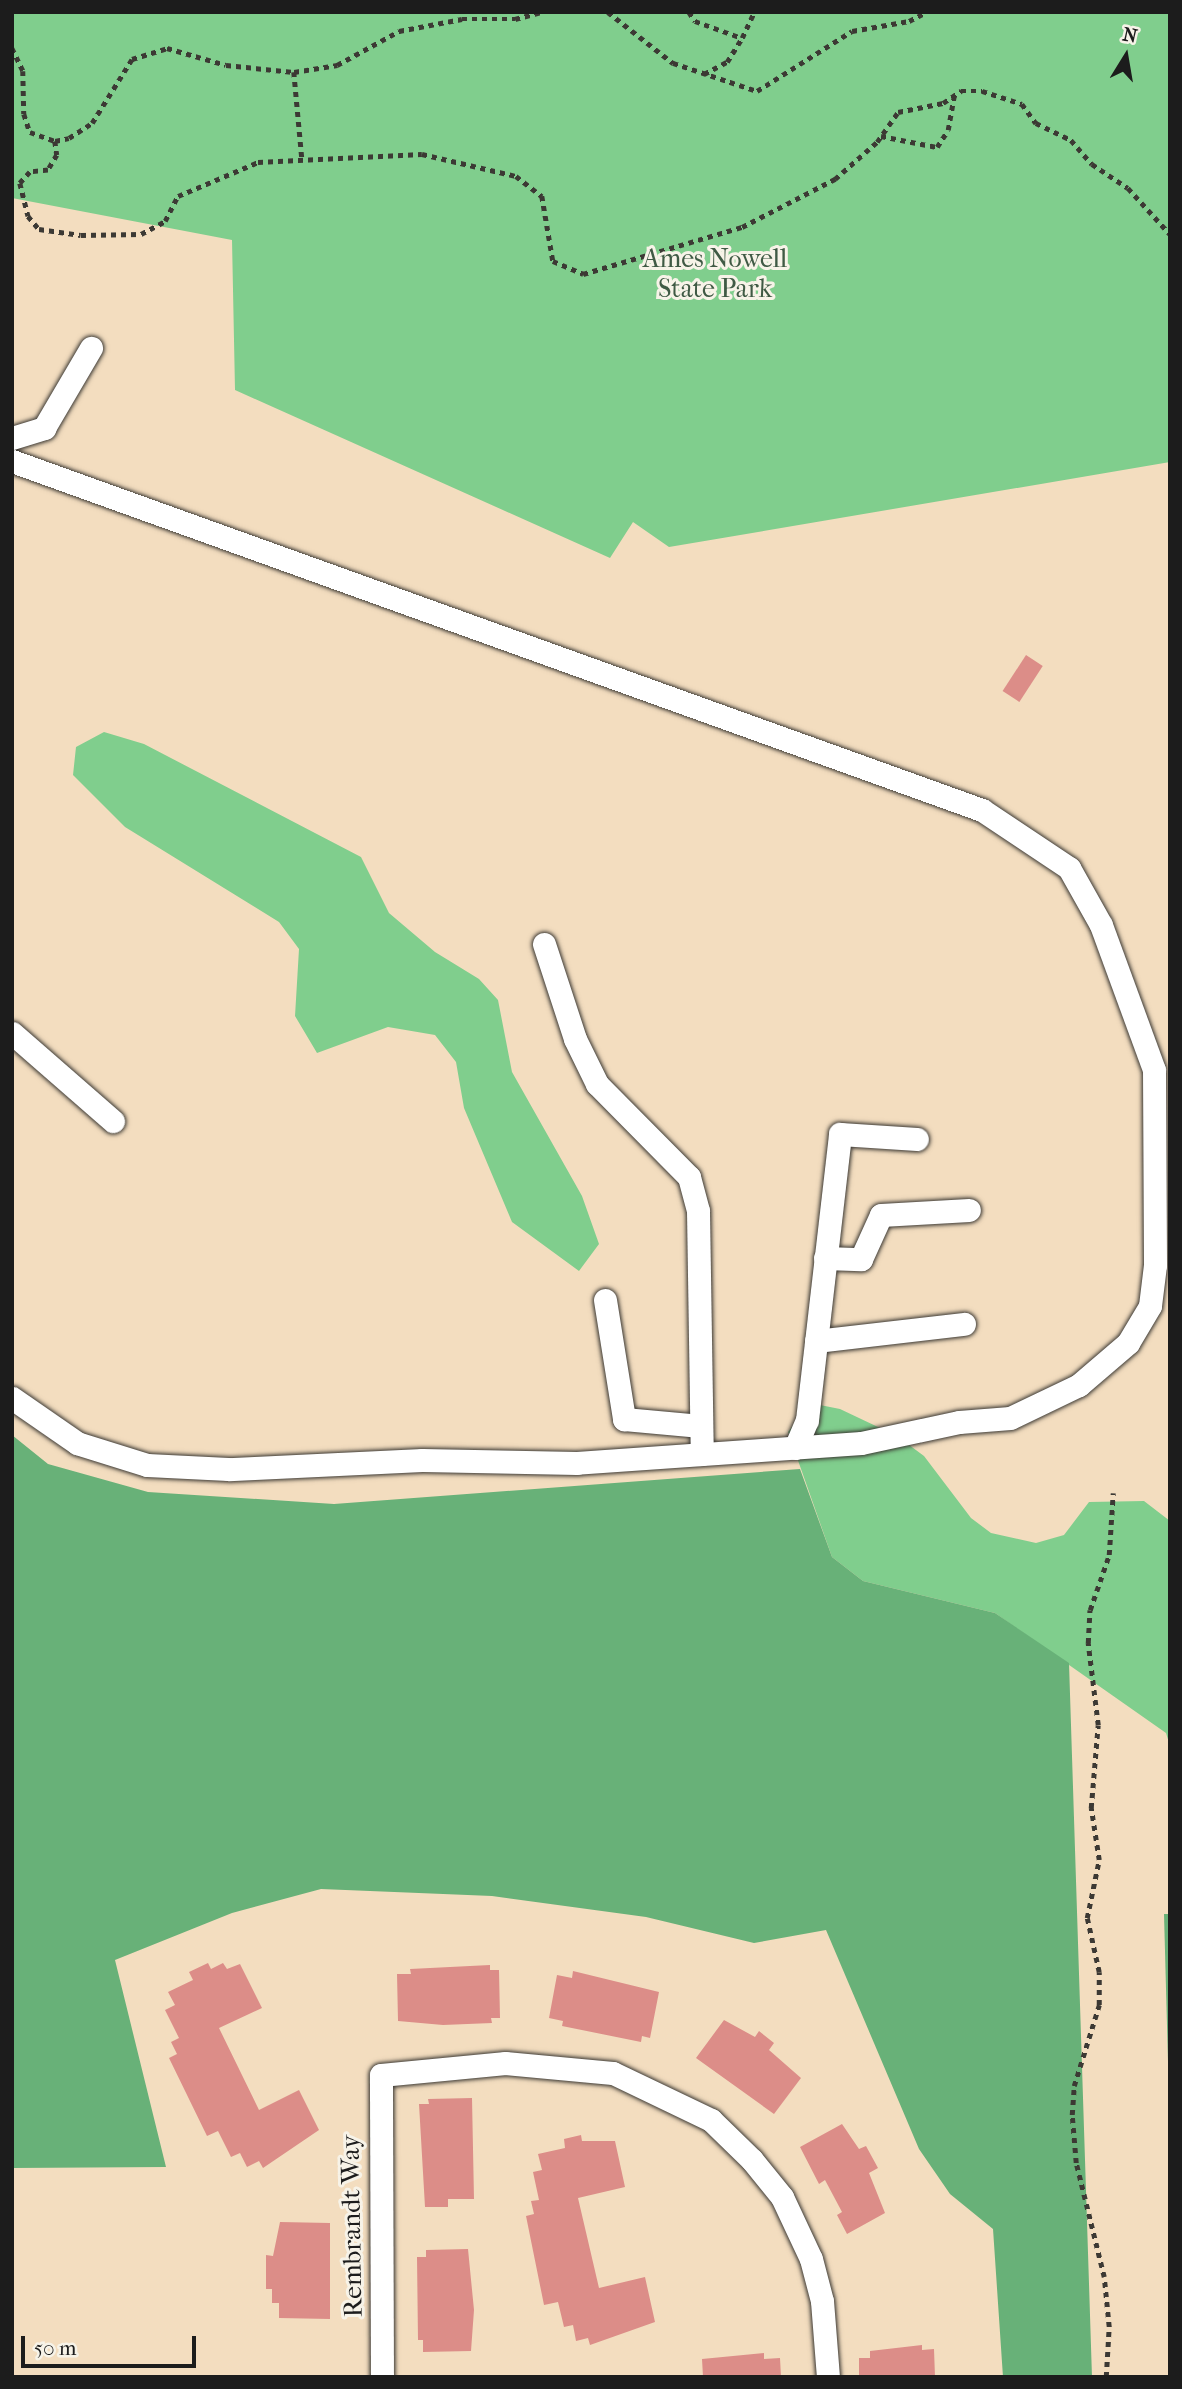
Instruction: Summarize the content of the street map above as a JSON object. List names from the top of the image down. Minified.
{"streets":{"street":["Rembrandt Way"]},"parks":["Ames Nowell State Park"],"scale_bar":"50 m","north":"top"}
